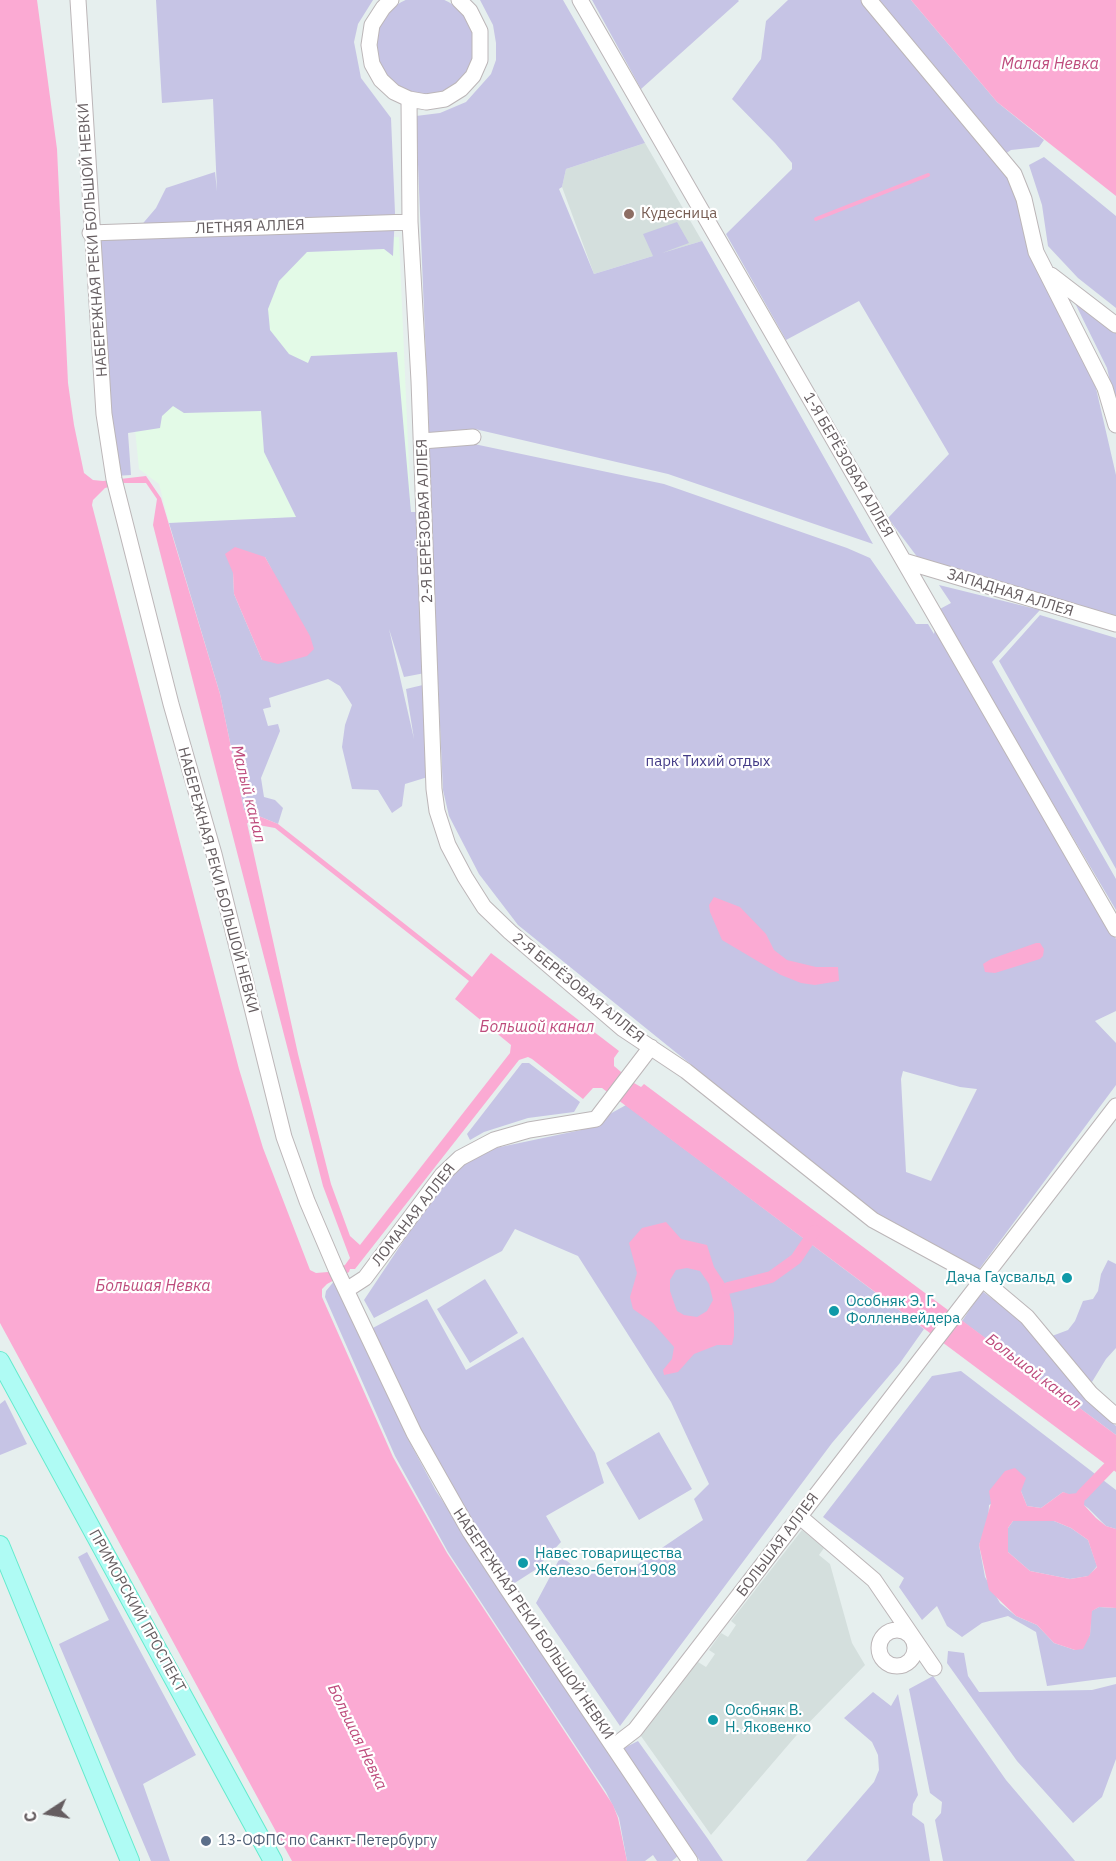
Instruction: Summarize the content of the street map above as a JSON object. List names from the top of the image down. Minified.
{"streets":{"main road":["ПРИМОРСКИЙ ПРОСПЕКТ"],"street":["ЛЕТНЯЯ АЛЛЕЯ","НАБЕРЕЖНАЯ РЕКИ БОЛЬШОЙ НЕВКИ","1-Я БЕРЁЗОВАЯ АЛЛЕЯ","2-Я БЕРЁЗОВАЯ АЛЛЕЯ","ЗАПАДНАЯ АЛЛЕЯ","ЛОМАНАЯ АЛЛЕЯ","БОЛЬШАЯ АЛЛЕЯ"]},"crossings":[["ЛЕТНЯЯ АЛЛЕЯ","НАБЕРЕЖНАЯ РЕКИ БОЛЬШОЙ НЕВКИ"],["ЛЕТНЯЯ АЛЛЕЯ","2-Я БЕРЁЗОВАЯ АЛЛЕЯ"],["НАБЕРЕЖНАЯ РЕКИ БОЛЬШОЙ НЕВКИ","ЛОМАНАЯ АЛЛЕЯ"],["НАБЕРЕЖНАЯ РЕКИ БОЛЬШОЙ НЕВКИ","БОЛЬШАЯ АЛЛЕЯ"],["1-Я БЕРЁЗОВАЯ АЛЛЕЯ","ЗАПАДНАЯ АЛЛЕЯ"],["2-Я БЕРЁЗОВАЯ АЛЛЕЯ","ЛОМАНАЯ АЛЛЕЯ"],["2-Я БЕРЁЗОВАЯ АЛЛЕЯ","БОЛЬШАЯ АЛЛЕЯ"]],"water":["Малая Невка","Малый канал","Большой канал","Большая Невка"],"parks":["парк Тихий отдых"],"places":["Кудесница","Дача Гаусвальд","Особняк Э. Г. Фолленвейдера","Навес товарищества Железо-бетон 1908","Особняк В. Н. Яковенко","13-ОФПС по Санкт-Петербургу"],"north":"left"}
